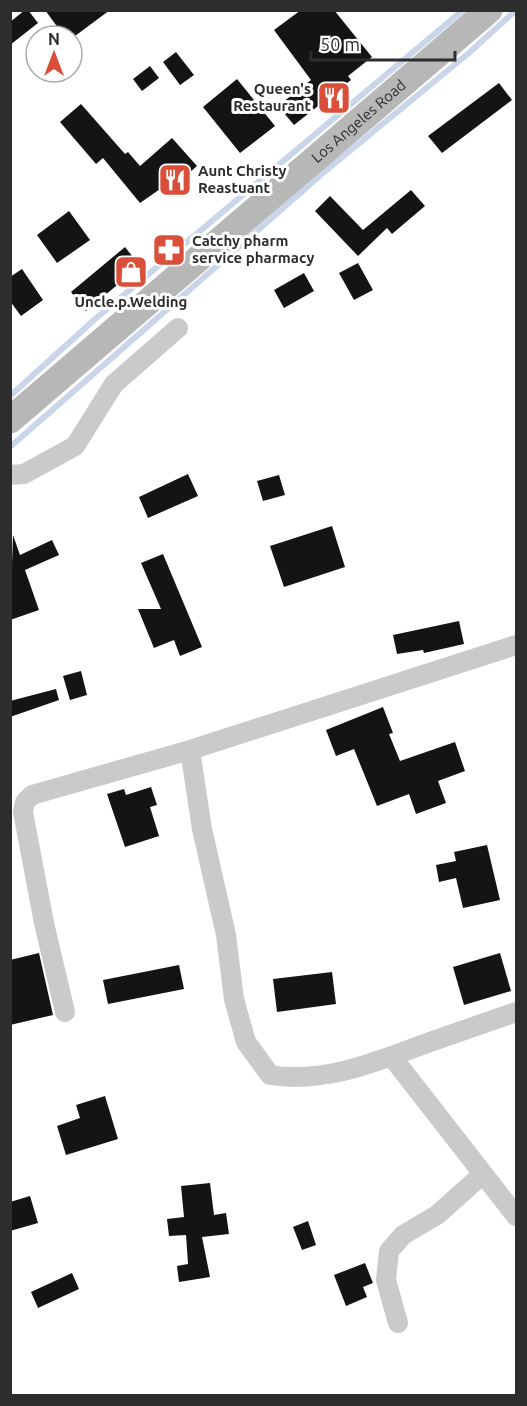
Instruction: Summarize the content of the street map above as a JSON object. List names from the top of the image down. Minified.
{"streets":{"main road":["Los Angeles Road"]},"places":{"restaurant":["Queen's Restaurant","Aunt Christy Reastuant"],"pharmacy":["Catchy pharm service pharmacy"],"shop":["Uncle.p.Welding"]},"scale_bar":"50 m","north":"top"}
